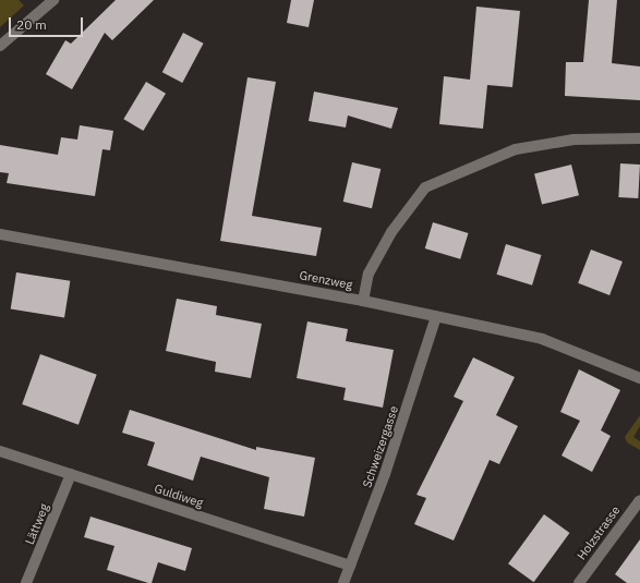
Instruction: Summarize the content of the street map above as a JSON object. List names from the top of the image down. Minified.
{"streets":{"street":["Grenzweg","Schweizergasse","Guldiweg","Lättweg","Holzstrasse"]},"crossings":[["Grenzweg","Schweizergasse"],["Schweizergasse","Guldiweg"],["Guldiweg","Lättweg"]],"scale_bar":"20 m"}
